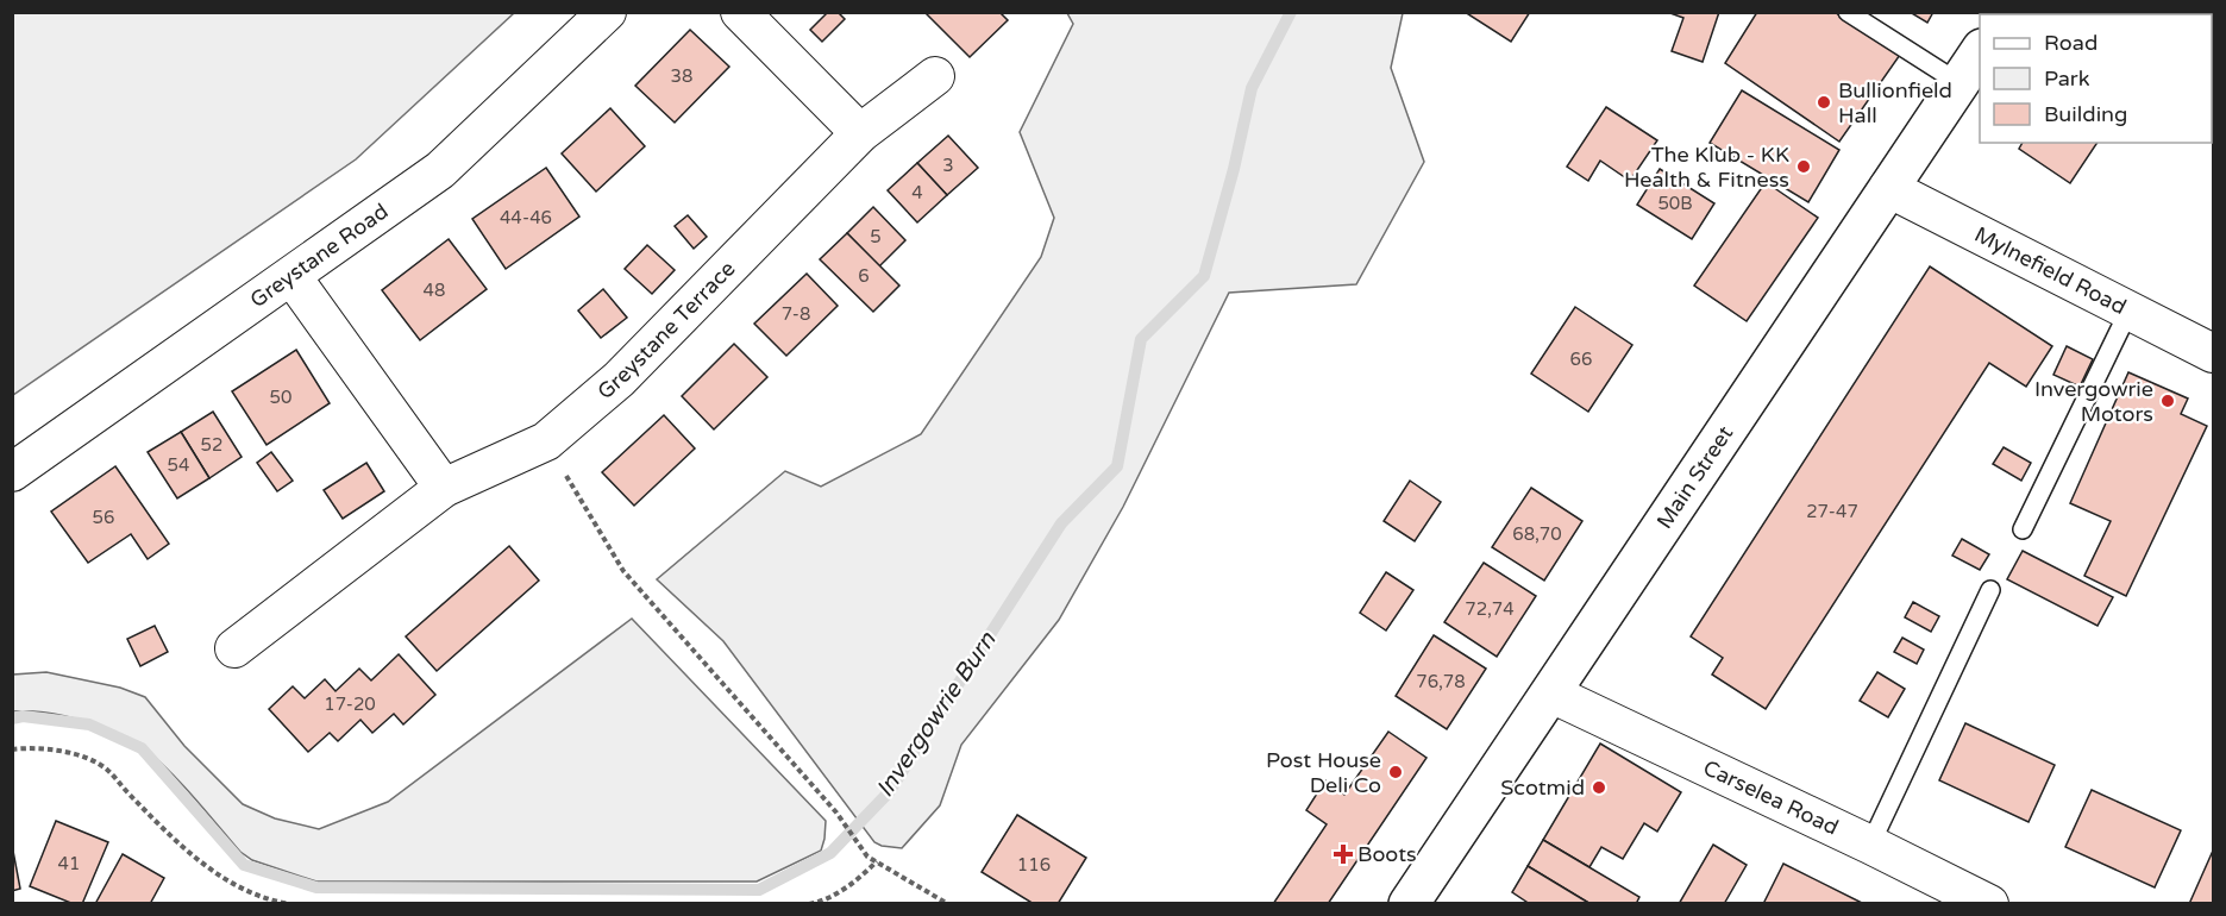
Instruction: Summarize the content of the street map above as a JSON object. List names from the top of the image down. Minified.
{"streets":{"street":["Greystane Road","Mylnefield Road","Greystane Terrace","Main Street","Carselea Road"]},"crossings":[["Mylnefield Road","Main Street"],["Main Street","Carselea Road"]],"water":["Invergowrie Burn"],"places":{"other":["Bullionfield Hall","The Klub - KK Health & Fitness","Invergowrie Motors","Post House Deli Co","Scotmid"],"health":["Boots"]},"house_numbers":["38","3","4","50B","44-46","5","6","48","7-8","66","50","52","54","27-47","56","68,70","72,74","76,78","17-20","41","116"],"legend":["Road","Park","Building"]}
